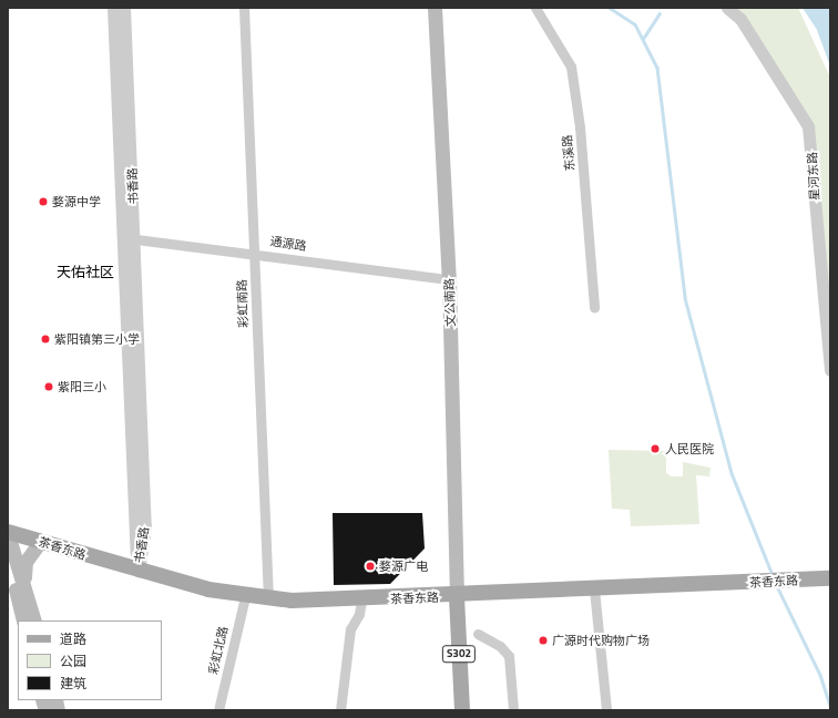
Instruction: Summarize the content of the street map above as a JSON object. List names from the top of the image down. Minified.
{"streets":{"main road":["文公南路","茶香东路","S302"],"street":["东溪路","星河东路","书香路","通源路","彩虹南路","彩虹北路"]},"crossings":[["书香路","通源路"],["书香路","茶香东路"],["通源路","文公南路"],["通源路","彩虹南路"],["文公南路","茶香东路"],["文公南路","S302"],["彩虹南路","茶香东路"],["茶香东路","彩虹北路"],["茶香东路","S302"]],"districts":["天佑社区"],"places":["婺源中学","紫阳镇第三小学","紫阳三小","人民医院","婺源广电","广源时代购物广场"],"legend":["道路","公园","建筑"]}
